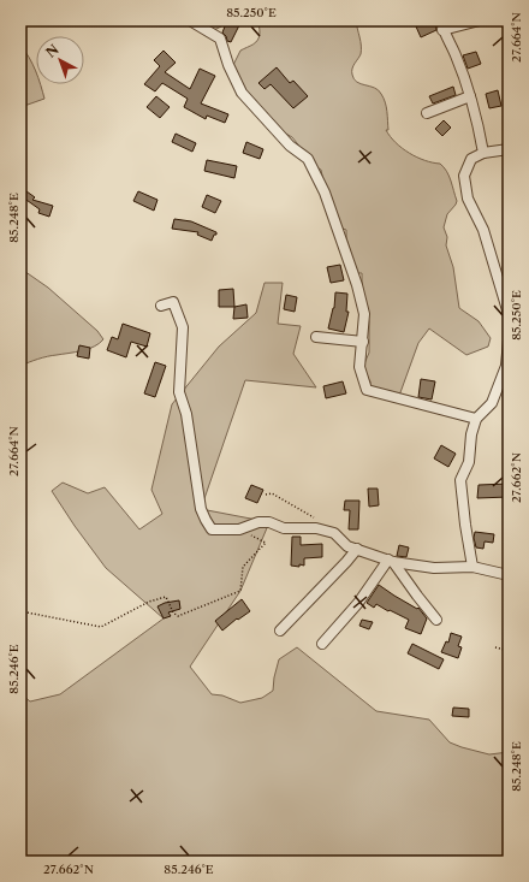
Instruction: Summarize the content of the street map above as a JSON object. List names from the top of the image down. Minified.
{"north":"top left","coordinates":["85.250°E","27.664°N","85.248°E","27.662°N","85.246°E"]}
